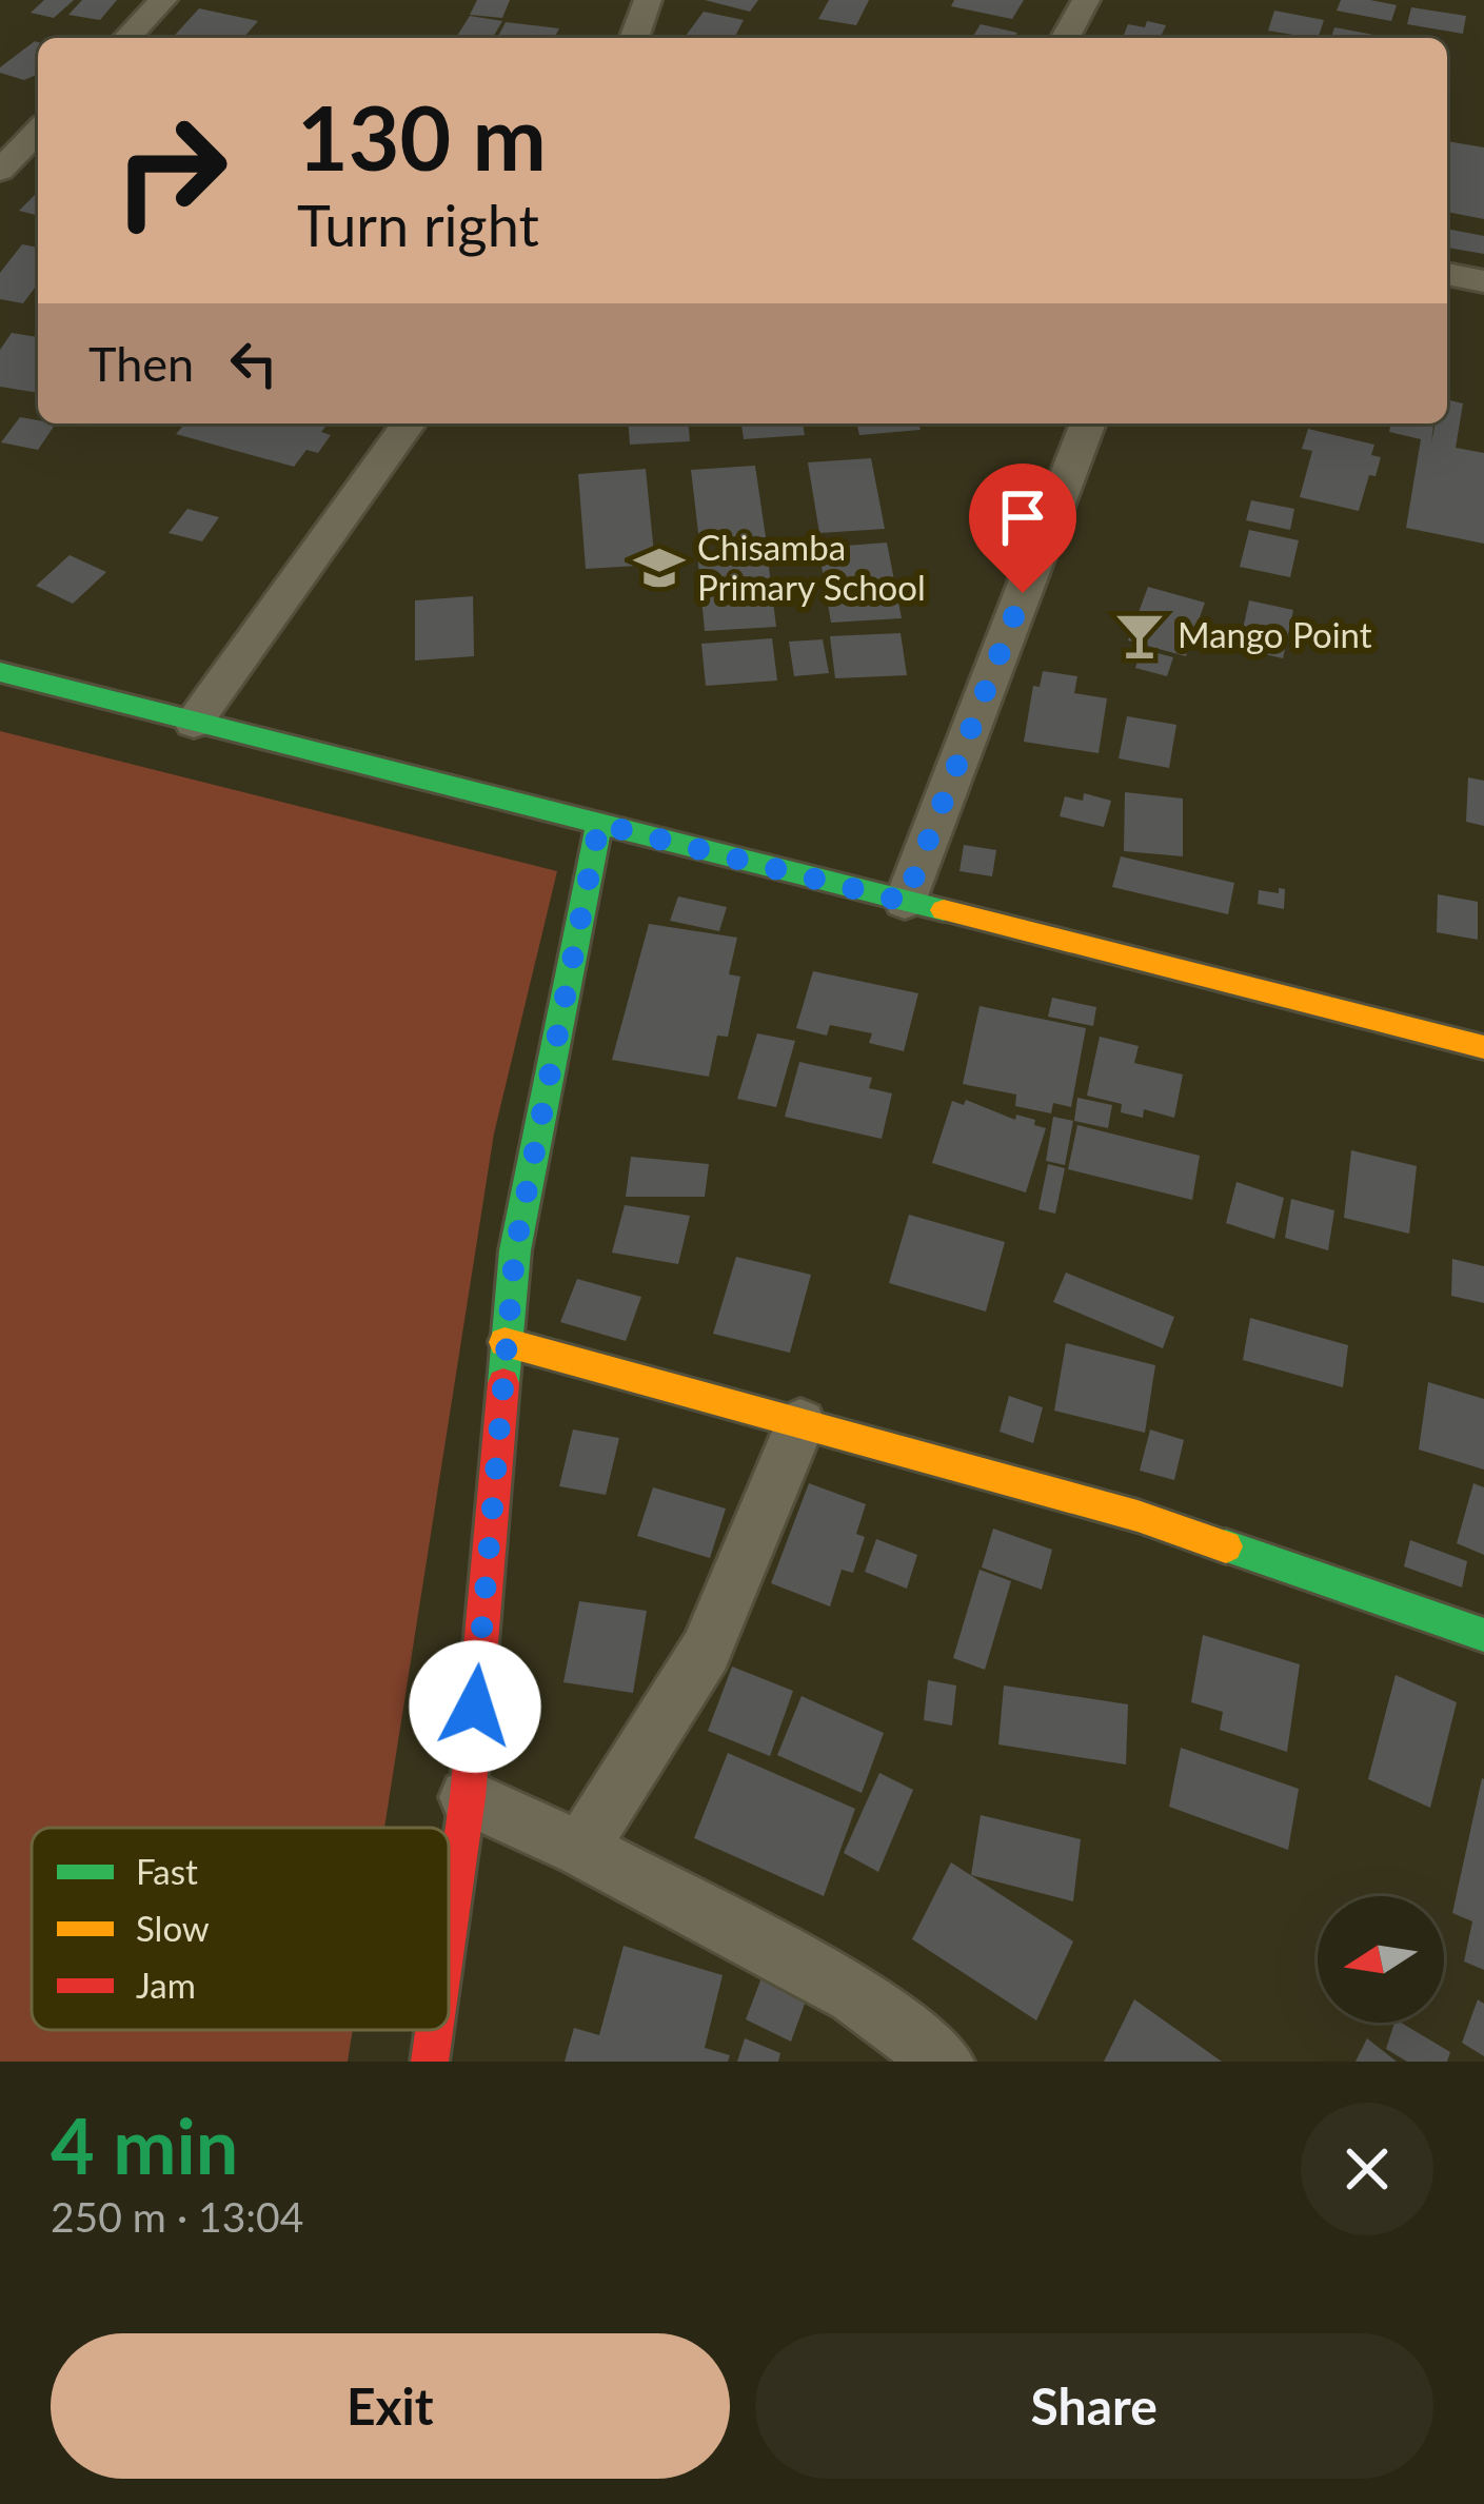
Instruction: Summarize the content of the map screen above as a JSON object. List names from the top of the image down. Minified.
{"places":{"school or university":["Chisamba Primary School"],"bar":["Mango Point"]},"legend":["Fast","Slow","Jam"],"north":"left","page":{"turn":["130 m","Turn right"],"then":"Then","heading":["4 min","250 m · 13:04"],"buttons":["Exit","Share"]}}
